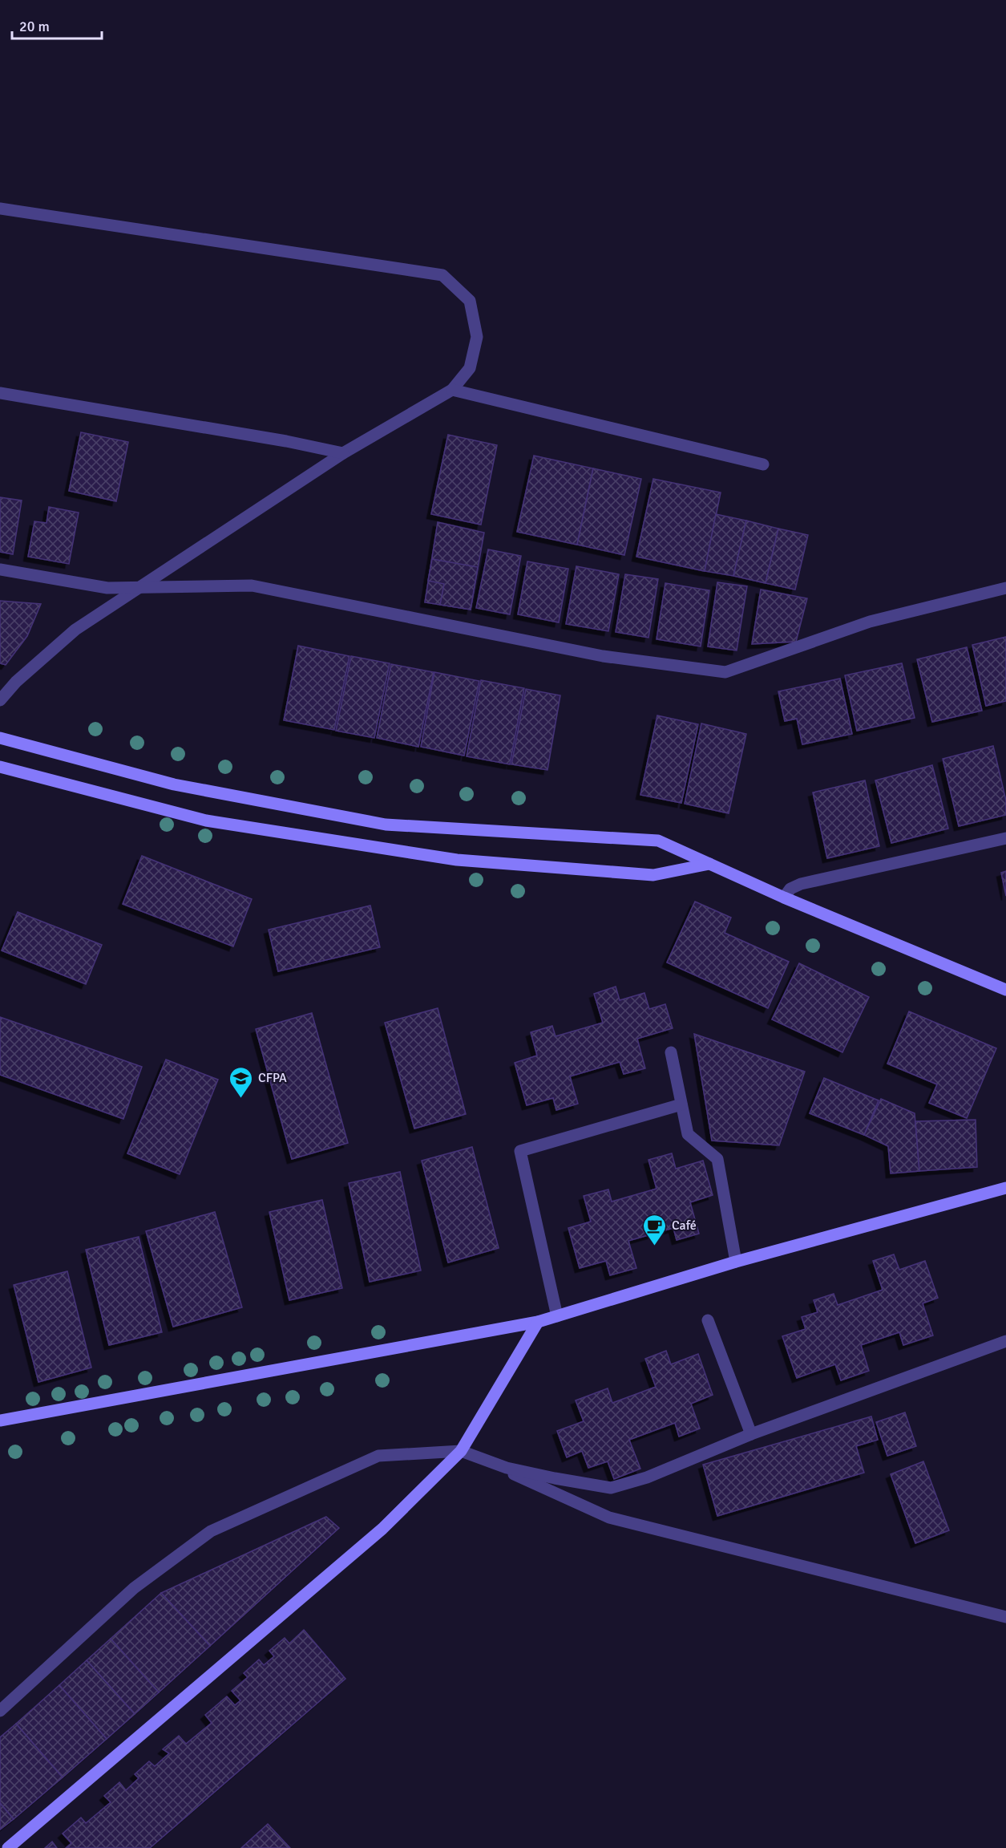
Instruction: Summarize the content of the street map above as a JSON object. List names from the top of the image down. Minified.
{"places":{"school or university":["CFPA"],"cafe":["Café"]},"scale_bar":"20 m"}
